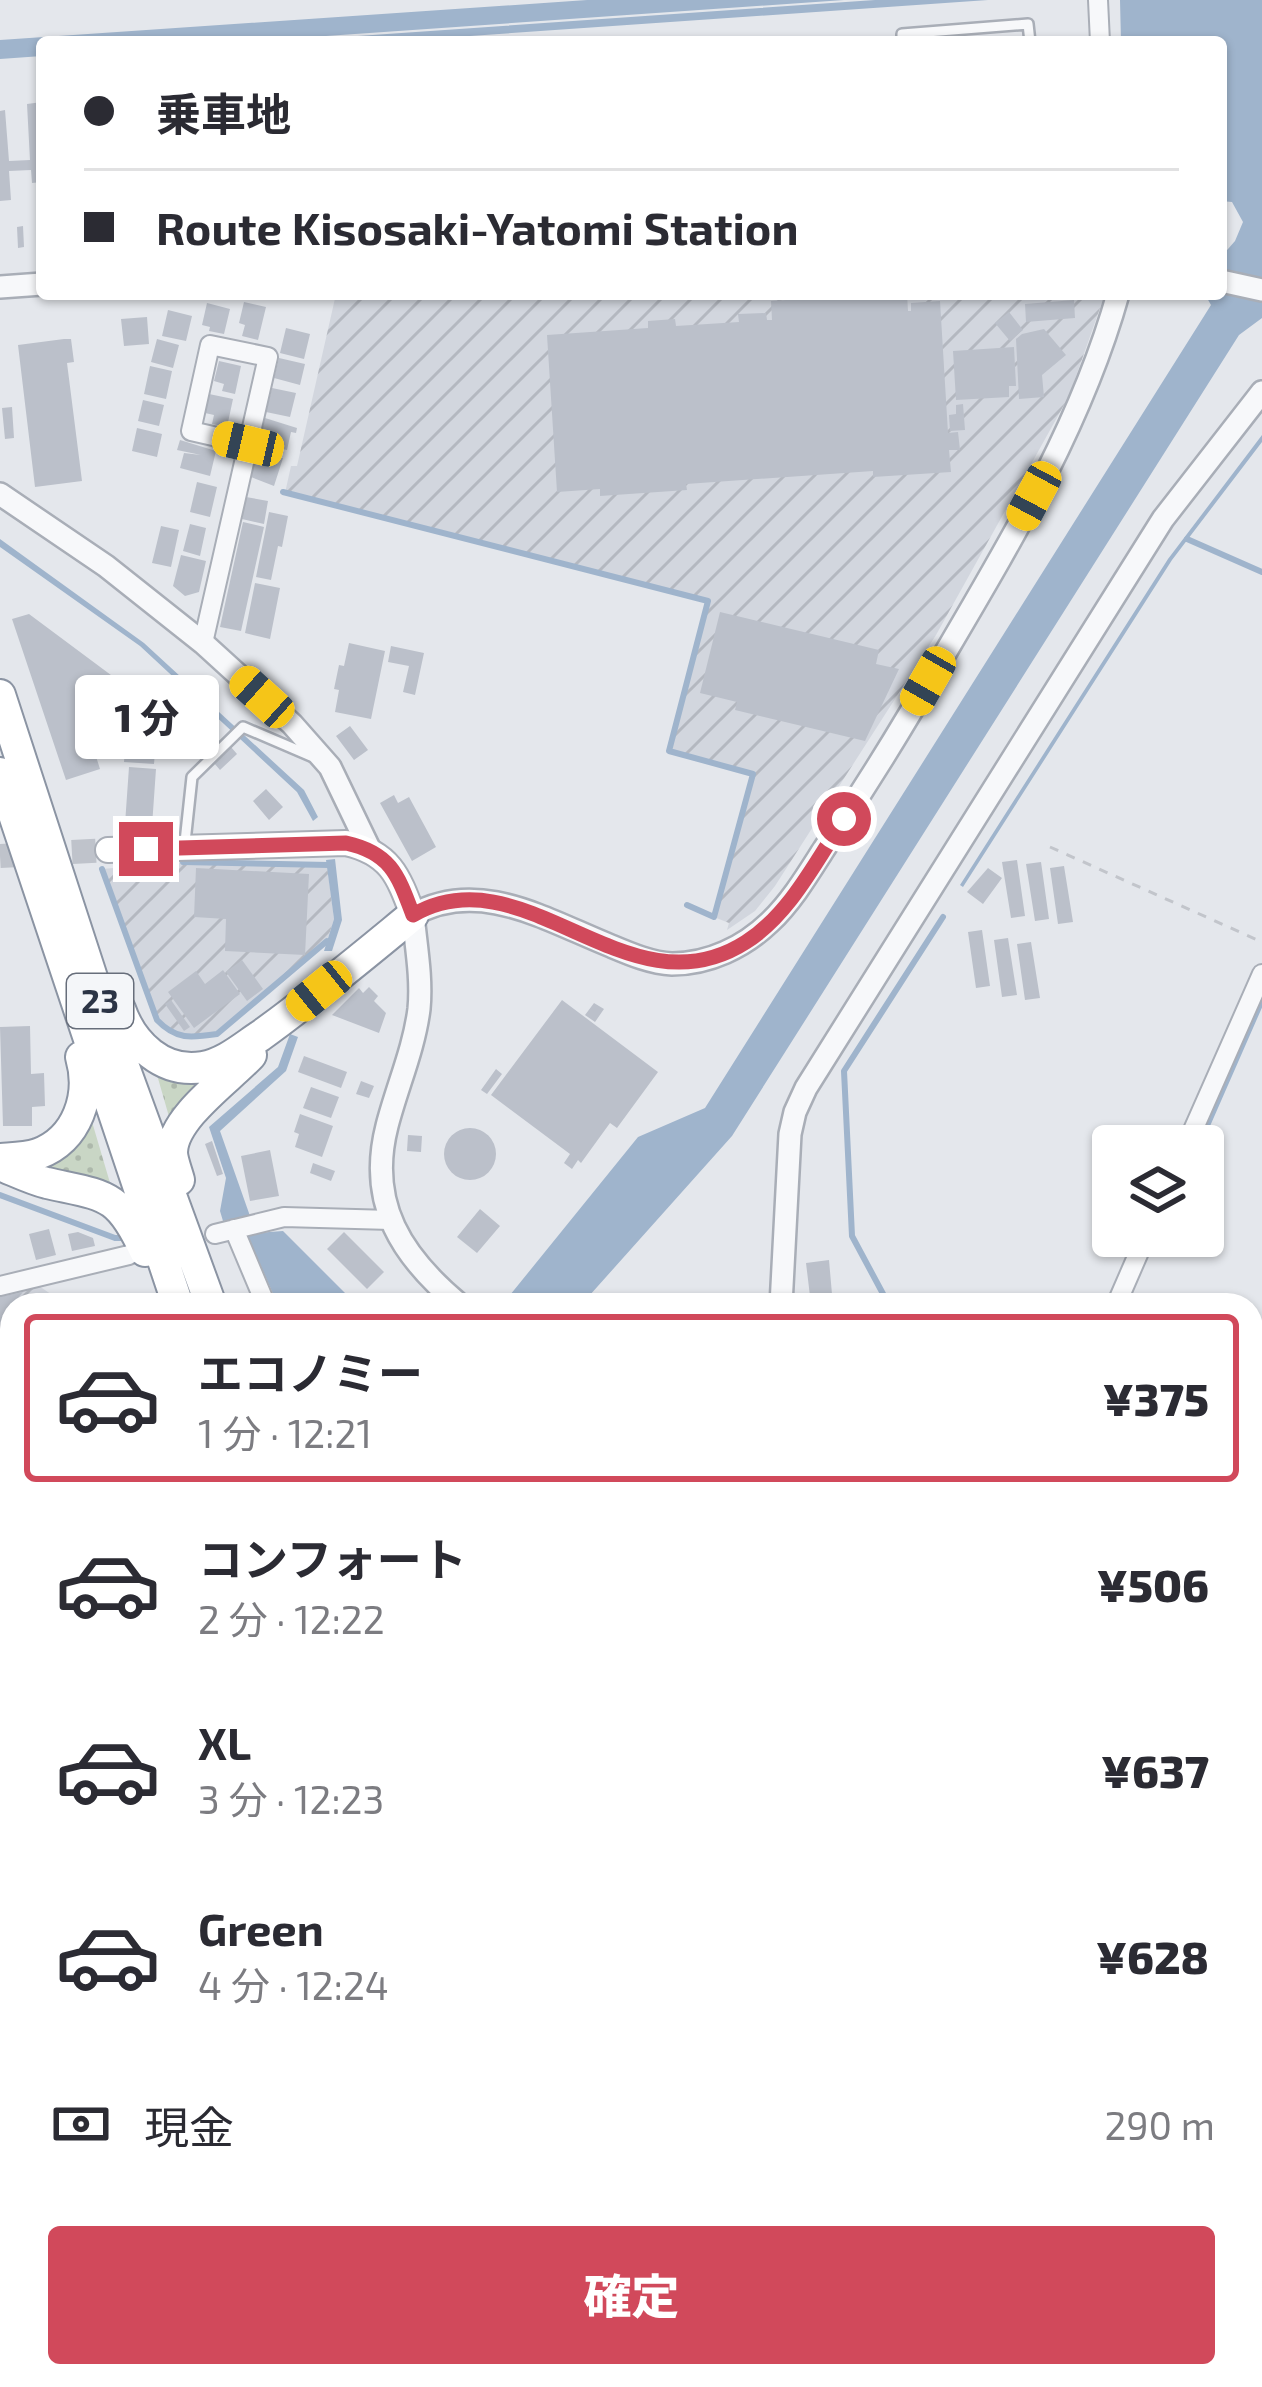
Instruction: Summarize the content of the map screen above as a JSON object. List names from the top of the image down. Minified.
{"streets":{"highway":["23"]},"page":{"banner":["乗車地","Route Kisosaki-Yatomi Station"],"bubble":"1 分","list":[{"name":"エコノミー","note":"1 分 · 12:21","value":"¥375"},{"name":"コンフォート","note":"2 分 · 12:22","value":"¥506"},{"name":"XL","note":"3 分 · 12:23","value":"¥637"},{"name":"Green","note":"4 分 · 12:24","value":"¥628"}],"pay":["現金","290 m"],"buttons":"確定"}}
